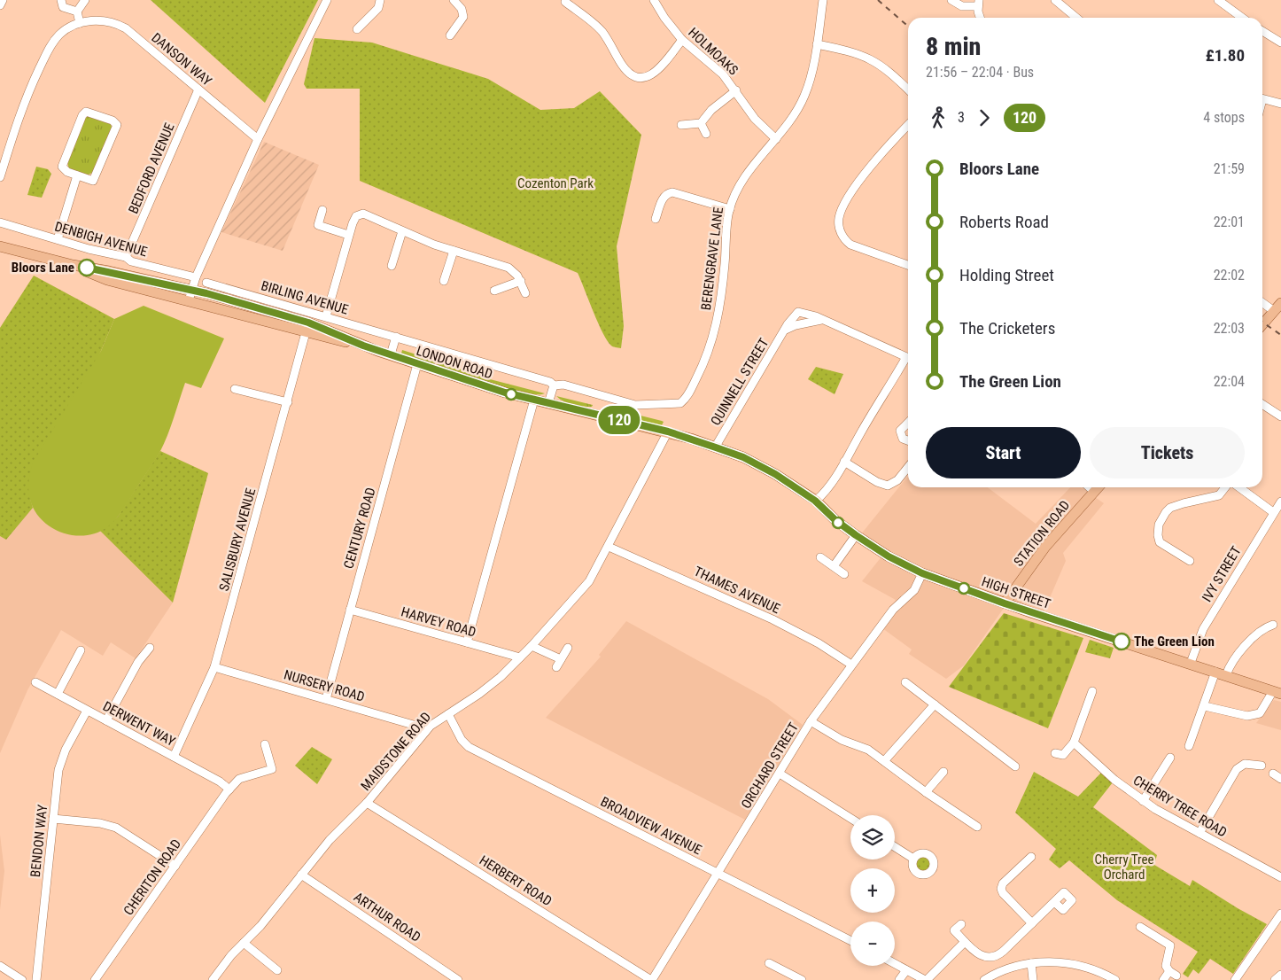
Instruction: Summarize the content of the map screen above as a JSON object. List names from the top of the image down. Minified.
{"streets":{"main road":["LONDON ROAD","STATION ROAD","HIGH STREET"],"street":["HOLMOAKS","DANSON WAY","BEDFORD AVENUE","DENBIGH AVENUE","BERENGRAVE LANE","BIRLING AVENUE","QUINNELL STREET","CENTURY ROAD","SALISBURY AVENUE","IVY STREET","THAMES AVENUE","HARVEY ROAD","NURSERY ROAD","DERWENT WAY","MAIDSTONE ROAD","ORCHARD STREET","CHERRY TREE ROAD","BROADVIEW AVENUE","BENDON WAY","CHERITON ROAD","HERBERT ROAD","ARTHUR ROAD"]},"crossings":[["HOLMOAKS","BERENGRAVE LANE"],["DANSON WAY","BEDFORD AVENUE"],["BEDFORD AVENUE","DENBIGH AVENUE"],["BERENGRAVE LANE","BIRLING AVENUE"],["LONDON ROAD","CENTURY ROAD"],["LONDON ROAD","SALISBURY AVENUE"],["LONDON ROAD","HIGH STREET"],["LONDON ROAD","MAIDSTONE ROAD"],["QUINNELL STREET","HIGH STREET"],["CENTURY ROAD","HARVEY ROAD"],["CENTURY ROAD","NURSERY ROAD"],["STATION ROAD","HIGH STREET"],["SALISBURY AVENUE","NURSERY ROAD"],["SALISBURY AVENUE","DERWENT WAY"],["IVY STREET","HIGH STREET"],["THAMES AVENUE","MAIDSTONE ROAD"],["THAMES AVENUE","ORCHARD STREET"],["HIGH STREET","MAIDSTONE ROAD"],["HIGH STREET","ORCHARD STREET"],["HARVEY ROAD","MAIDSTONE ROAD"],["NURSERY ROAD","MAIDSTONE ROAD"],["DERWENT WAY","BENDON WAY"],["DERWENT WAY","CHERITON ROAD"],["MAIDSTONE ROAD","BROADVIEW AVENUE"],["MAIDSTONE ROAD","HERBERT ROAD"],["MAIDSTONE ROAD","ARTHUR ROAD"],["ORCHARD STREET","BROADVIEW AVENUE"],["ORCHARD STREET","HERBERT ROAD"]],"parks":["Cozenton Park","Cherry Tree Orchard"],"places":["Bloors Lane","The Green Lion"],"lines":["bus line 120"],"page":{"on_map":"120","heading":["8 min","21:56 – 22:04 · Bus","£1.80"],"legs":["3","120","4 stops"],"list":[{"name":"Bloors Lane","value":"21:59"},{"name":"Roberts Road","value":"22:01"},{"name":"Holding Street","value":"22:02"},{"name":"The Cricketers","value":"22:03"},{"name":"The Green Lion","value":"22:04"}],"buttons":["Start","Tickets"],"map_buttons":["+","−"]}}
